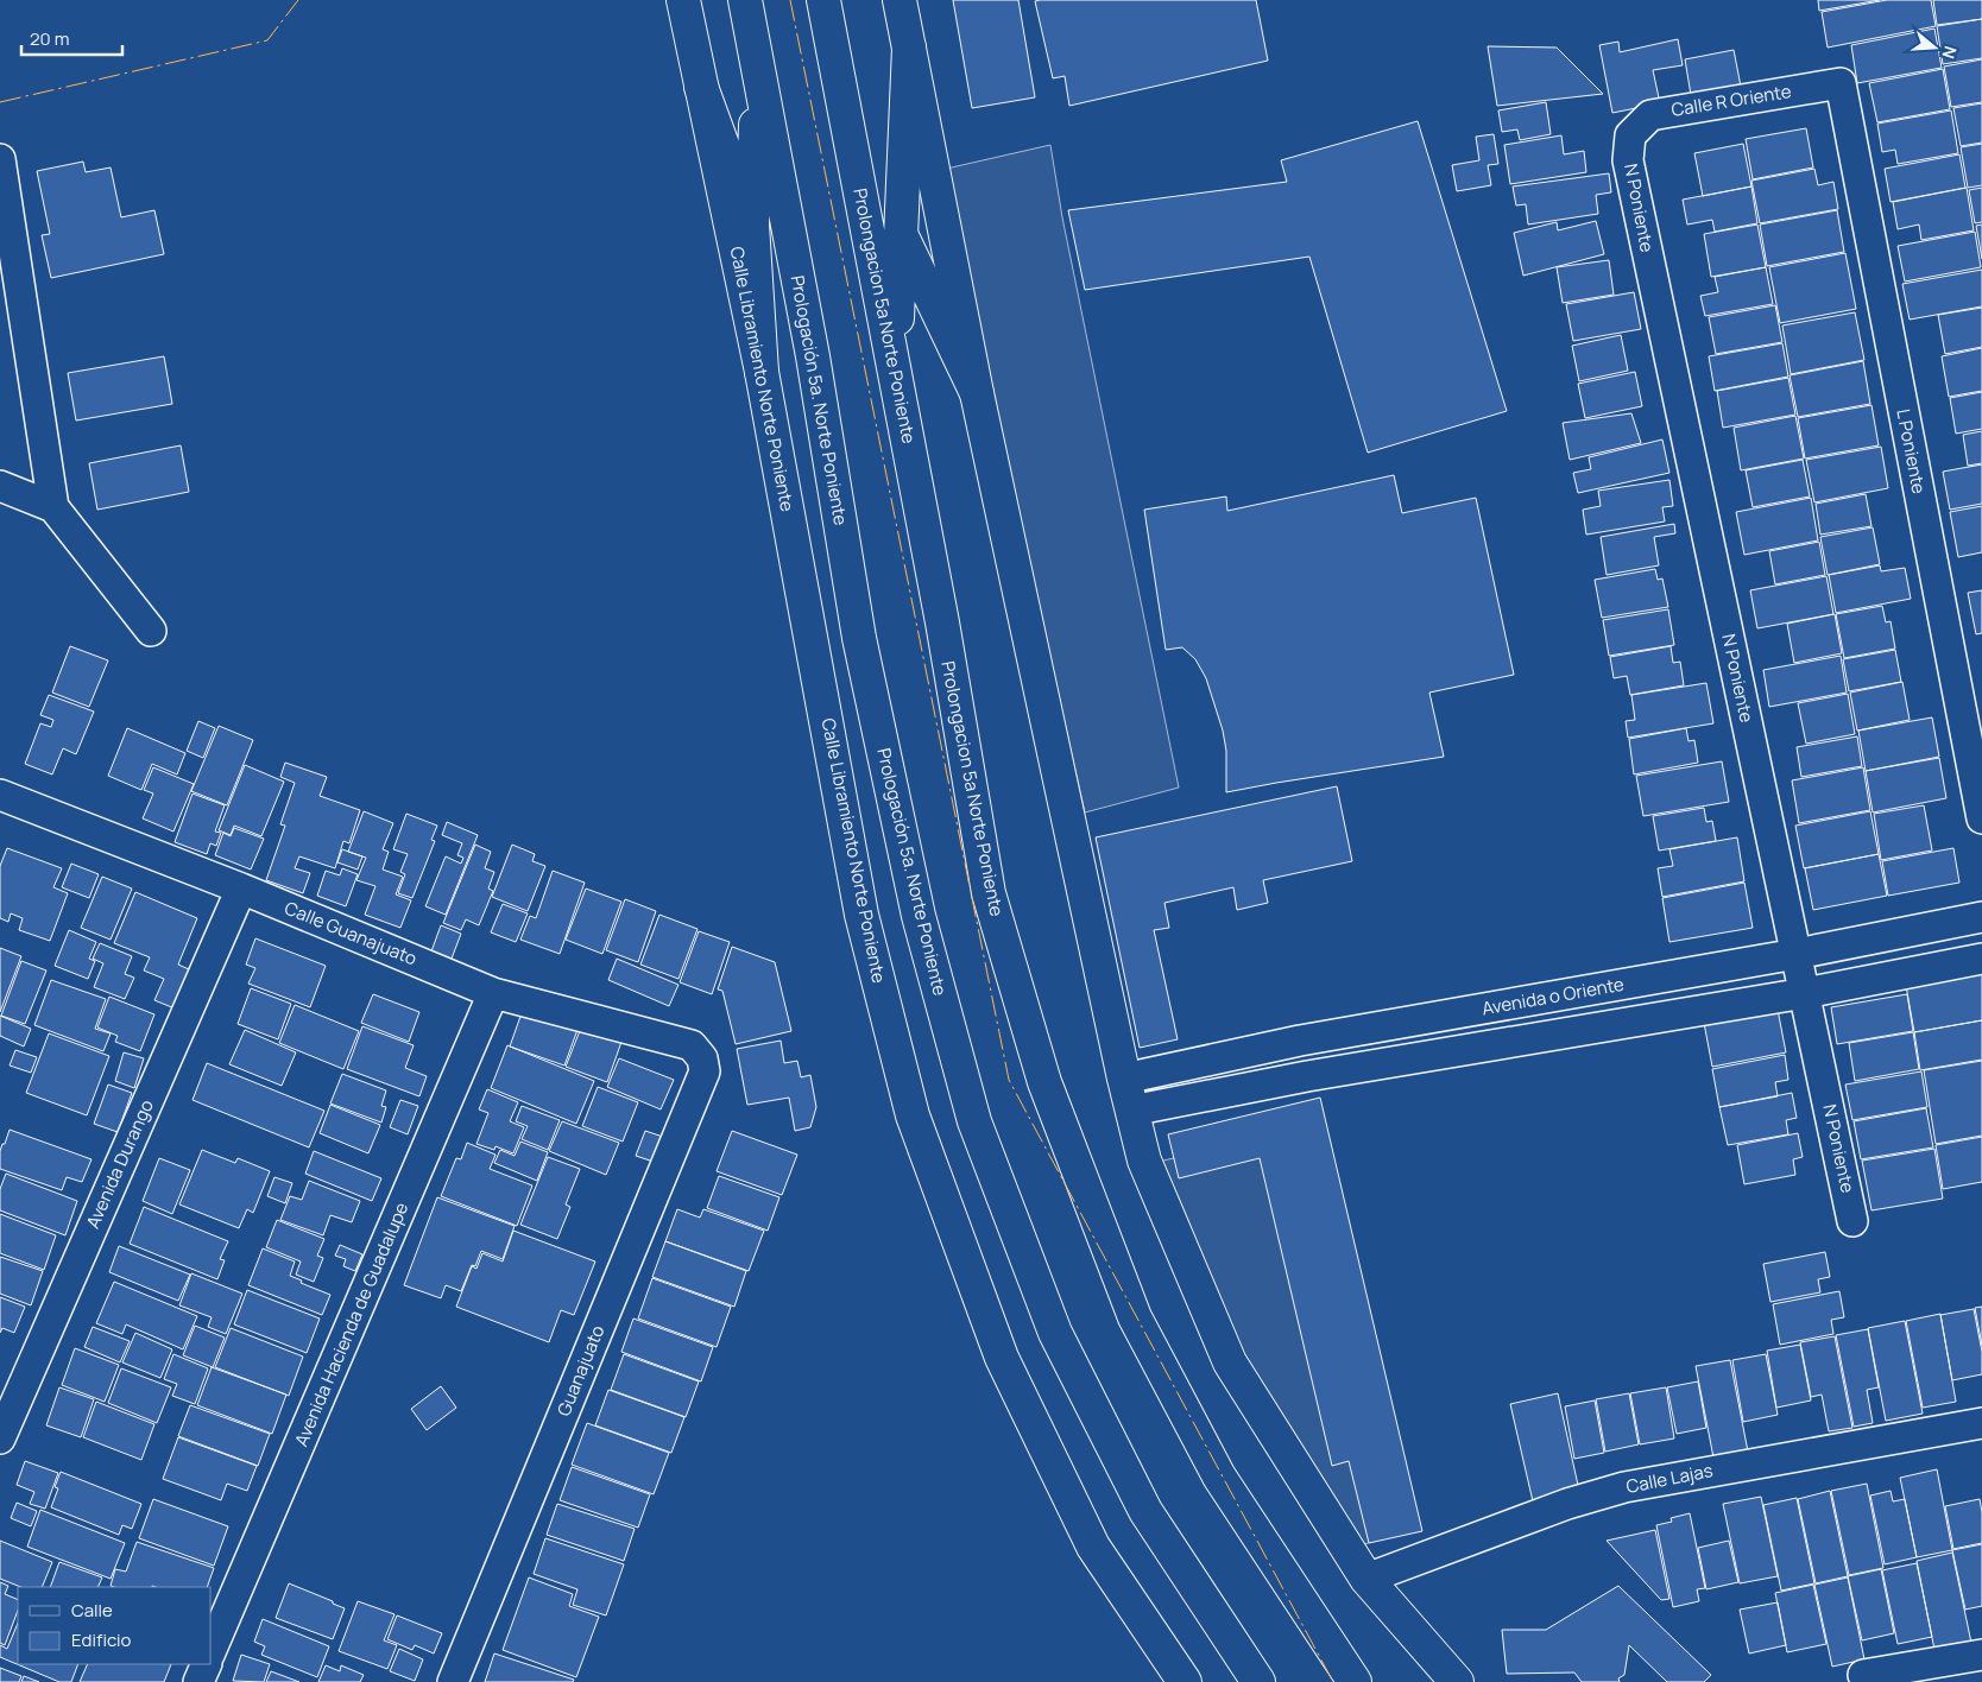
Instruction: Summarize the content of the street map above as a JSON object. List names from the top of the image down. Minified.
{"streets":{"main road":["Prolongacion 5a Norte Poniente","Calle Libramiento Norte Poniente","Prologación 5a. Norte Poniente"],"street":["Calle R Oriente","N Poniente","L Poniente","Calle Guanajuato","Avenida o Oriente","Avenida Durango","Avenida Hacienda de Guadalupe","Guanajuato","Calle Lajas"]},"crossings":[["Calle R Oriente","N Poniente"],["Calle R Oriente","L Poniente"],["N Poniente","Avenida o Oriente"],["Calle Guanajuato","Avenida Durango"],["Calle Guanajuato","Avenida Hacienda de Guadalupe"],["Calle Guanajuato","Guanajuato"]],"legend":["Calle","Edificio"],"scale_bar":"20 m","north":"right"}
